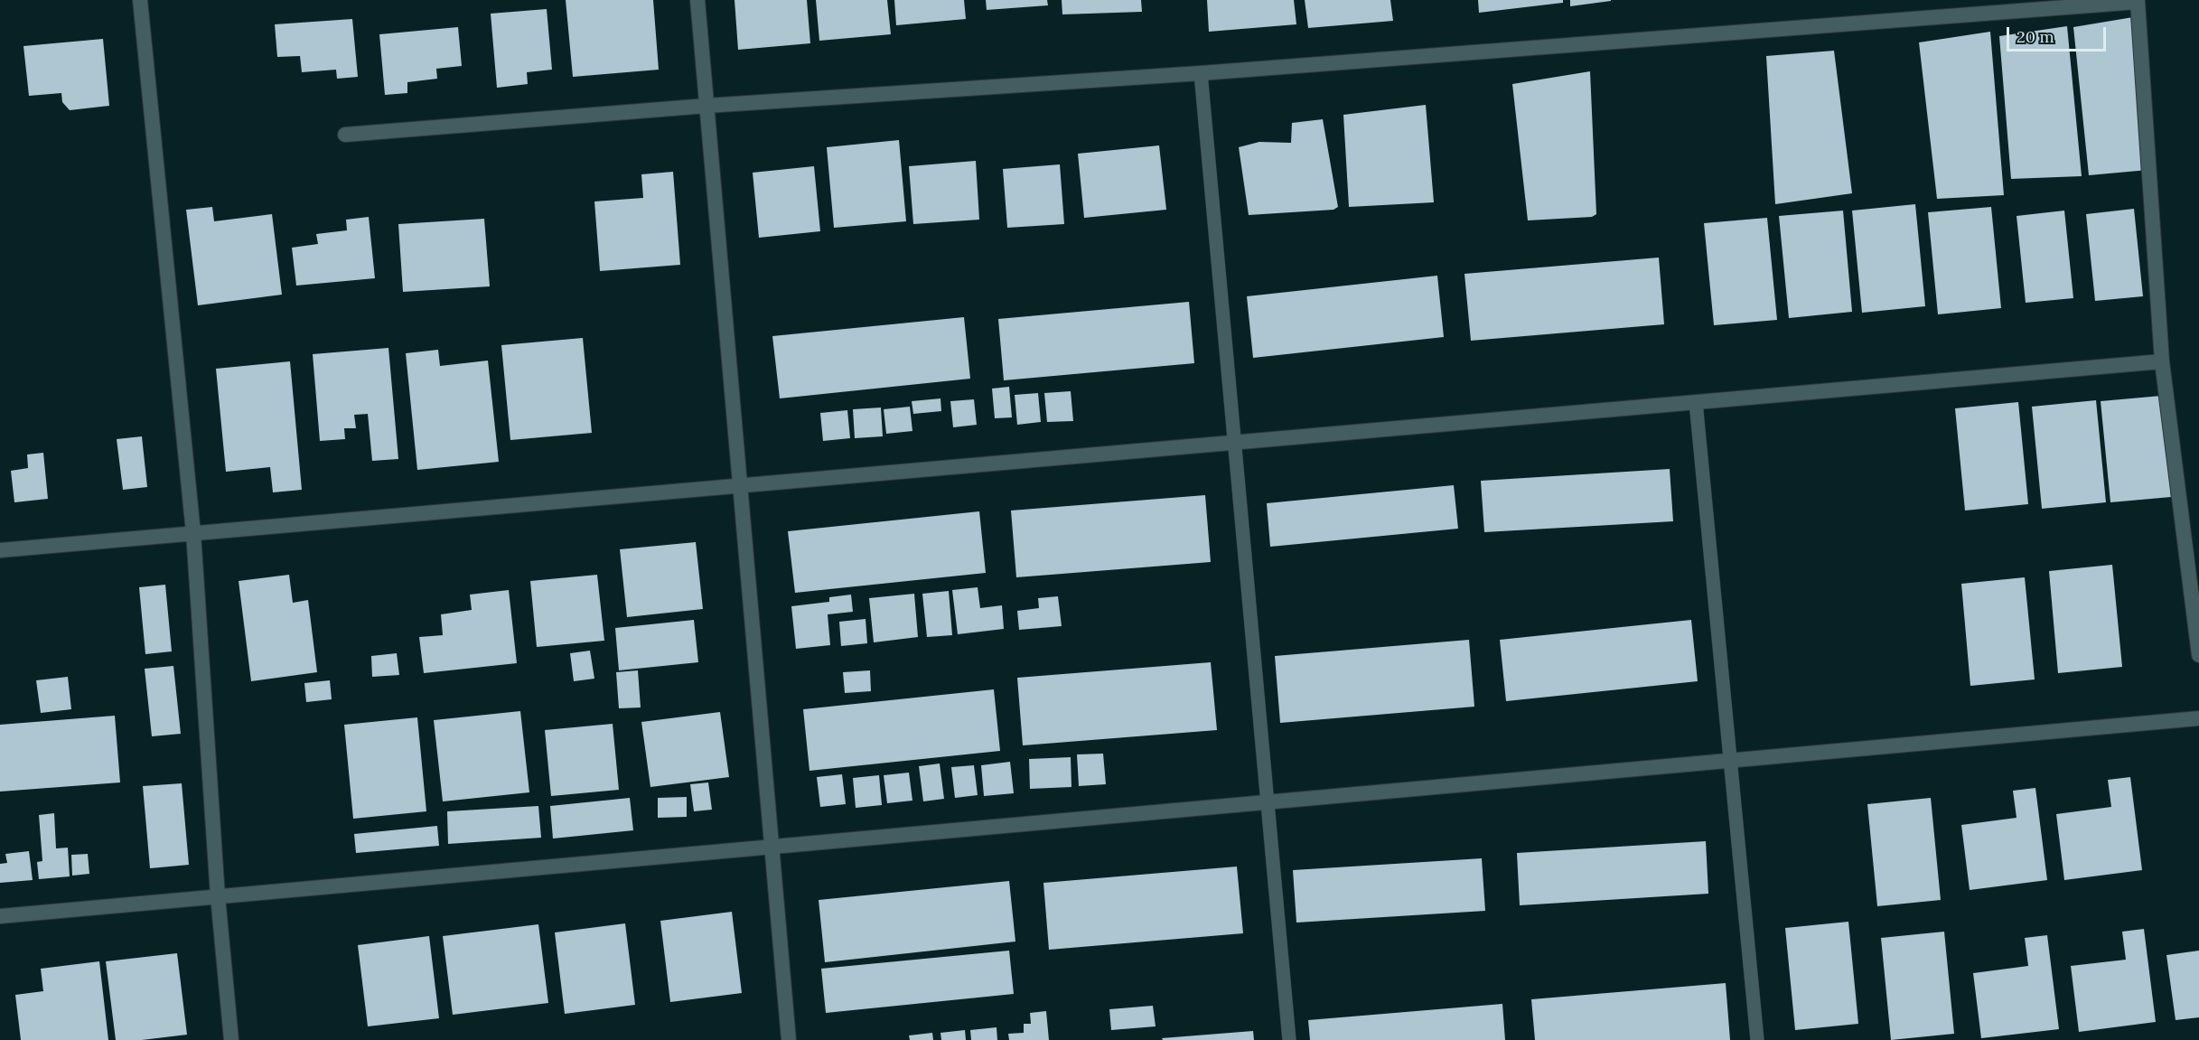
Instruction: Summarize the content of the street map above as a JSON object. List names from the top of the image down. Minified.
{"scale_bar":"20 m"}
